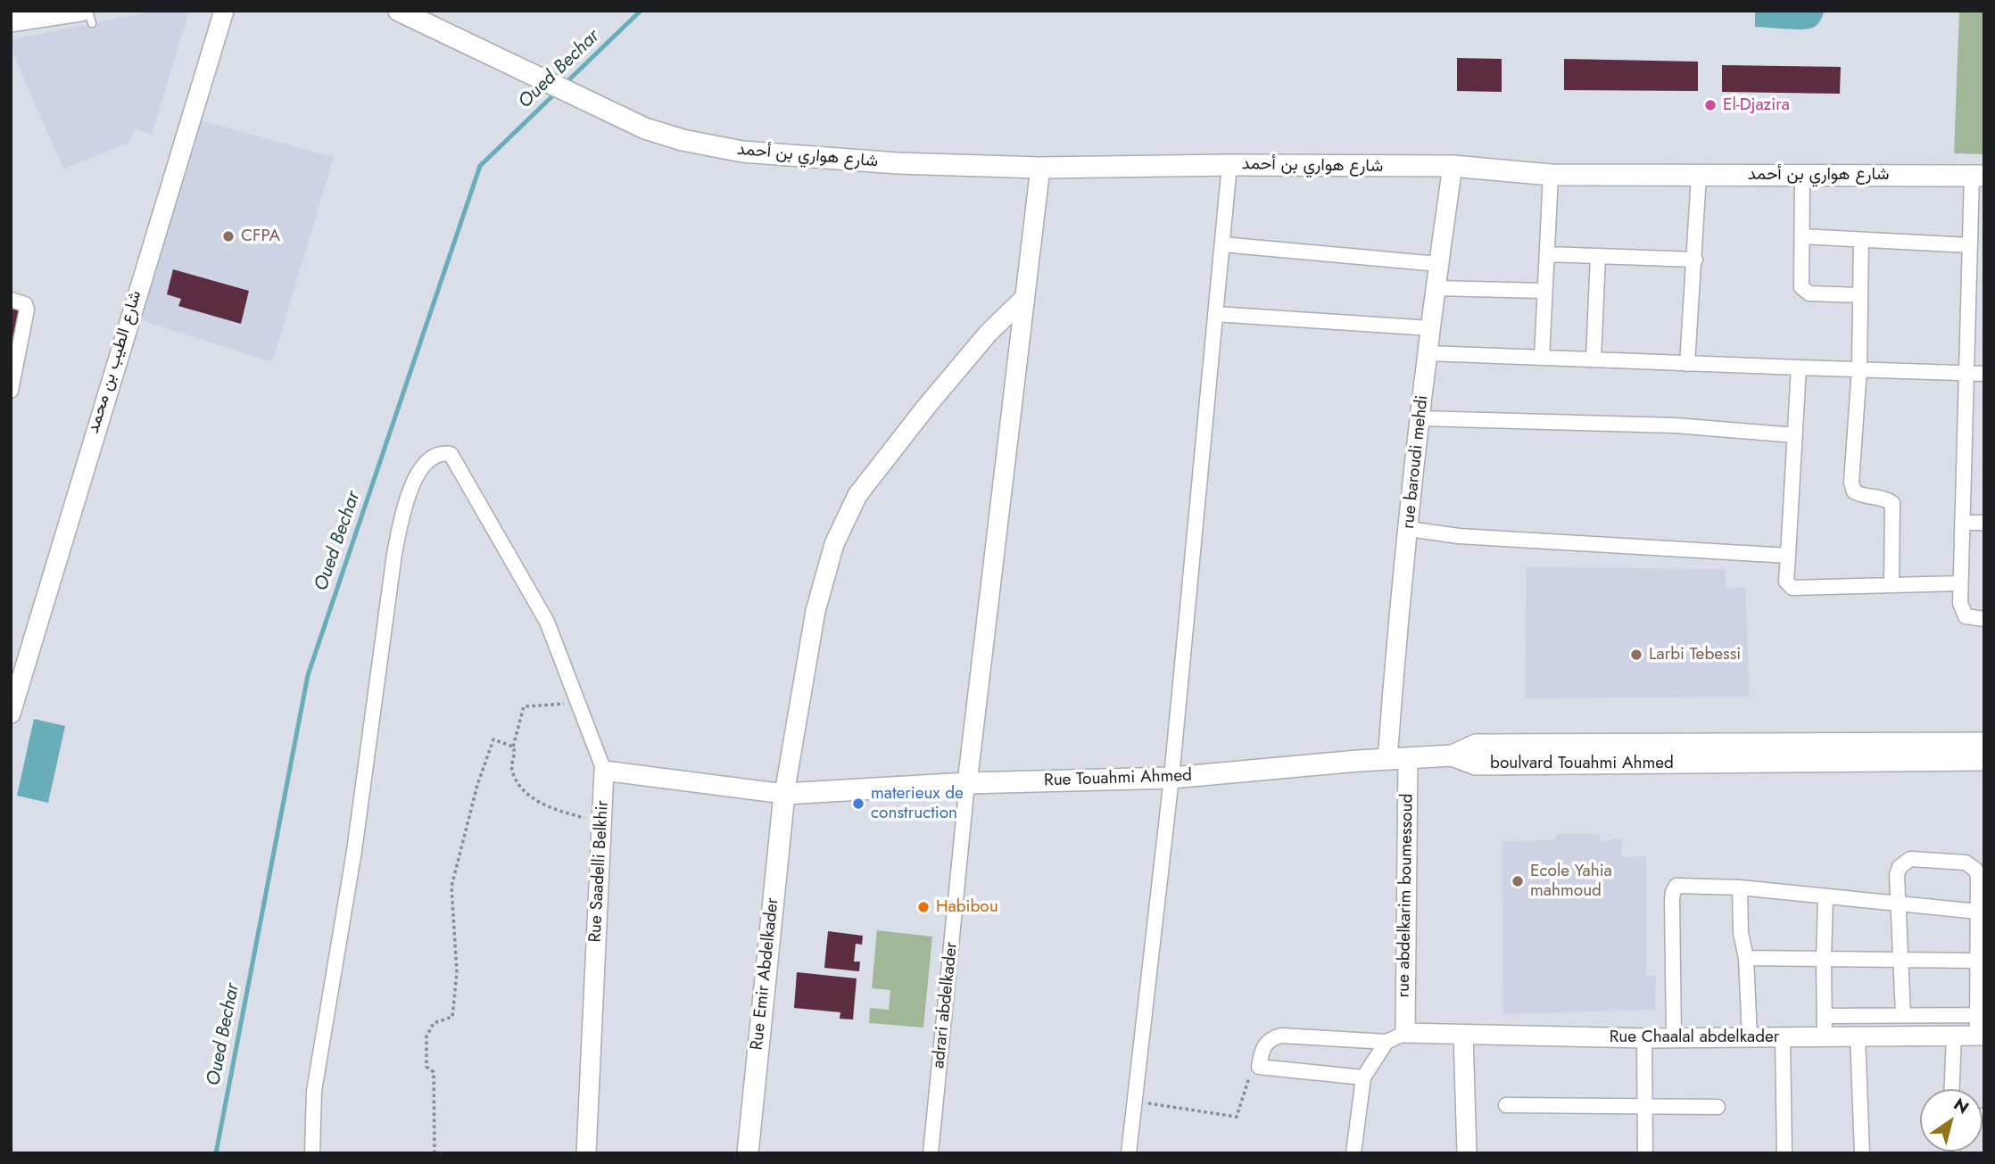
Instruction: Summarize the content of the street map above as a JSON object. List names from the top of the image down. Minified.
{"streets":{"main road":["شارع هواري بن أحمد","boulvard Touahmi Ahmed","Rue Touahmi Ahmed","Rue Emir Abdelkader"],"street":["شارع الطيب بن محمد","rue baroudi mehdi","Rue Saadelli Belkhir","rue abdelkarim boumessoud","adrari abdelkader","Rue Chaalal abdelkader"]},"crossings":[["شارع هواري بن أحمد","rue baroudi mehdi"],["rue baroudi mehdi","Rue Touahmi Ahmed"],["boulvard Touahmi Ahmed","Rue Touahmi Ahmed"],["Rue Touahmi Ahmed","rue abdelkarim boumessoud"],["Rue Touahmi Ahmed","Rue Emir Abdelkader"],["Rue Touahmi Ahmed","adrari abdelkader"],["rue abdelkarim boumessoud","Rue Chaalal abdelkader"]],"water":["Oued Bechar"],"places":["El-Djazira","CFPA","Larbi Tebessi","materieux de construction","Ecole Yahia mahmoud","Habibou"],"north":"top right"}
